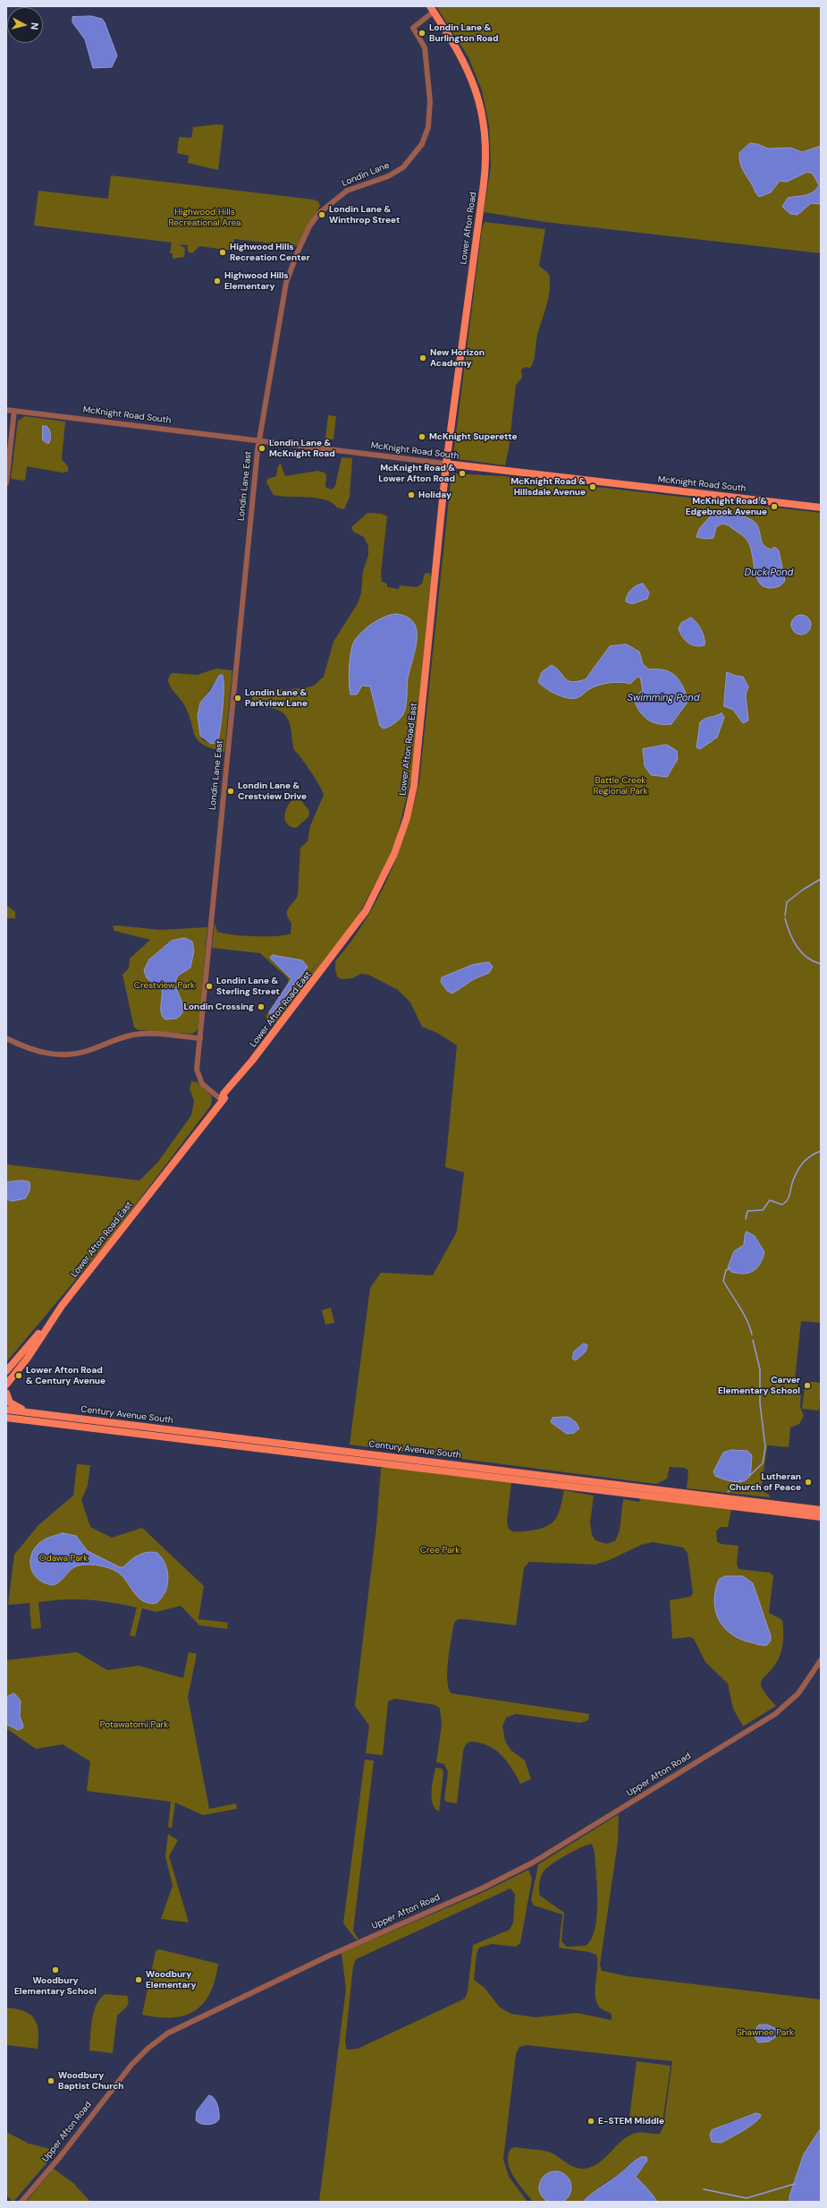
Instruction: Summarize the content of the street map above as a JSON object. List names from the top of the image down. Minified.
{"streets":{"main road":["Lower Afton Road","McKnight Road South","Lower Afton Road East","Century Avenue South"],"street":["Londin Lane","Londin Lane East","Upper Afton Road"]},"crossings":[["Londin Lane","Lower Afton Road"],["Londin Lane","McKnight Road South"],["Londin Lane","Londin Lane East"],["Lower Afton Road","McKnight Road South"],["Lower Afton Road","Lower Afton Road East"],["McKnight Road South","Londin Lane East"],["McKnight Road South","Lower Afton Road East"],["Londin Lane East","Lower Afton Road East"]],"water":["Duck Pond","Swimming Pond"],"parks":["Highwood Hills Recreational Area","Battle Creek Regional Park","Crestview Park","Cree Park","Odawa Park","Potawatomi Park","Shawnee Park"],"places":["Londin Lane & Burlington Road","Londin Lane & Winthrop Street","Highwood Hills Recreation Center","Highwood Hills Elementary","New Horizon Academy","McKnight Superette","Londin Lane & McKnight Road","McKnight Road & Lower Afton Road","McKnight Road & Hillsdale Avenue","Holiday","McKnight Road & Edgebrook Avenue","Londin Lane & Parkview Lane","Londin Lane & Crestview Drive","Londin Lane & Sterling Street","Londin Crossing","Lower Afton Road & Century Avenue","Carver Elementary School","Lutheran Church of Peace","Woodbury Elementary School","Woodbury Elementary","Woodbury Baptist Church","E-STEM Middle"],"north":"right"}
